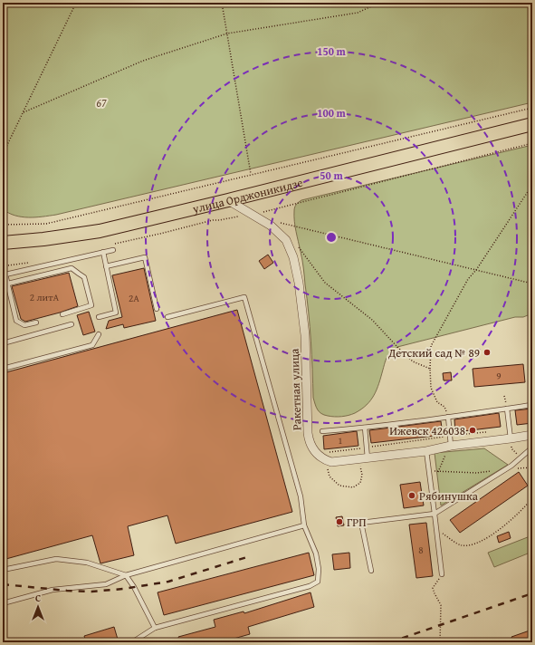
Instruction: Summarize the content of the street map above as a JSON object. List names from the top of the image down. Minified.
{"streets":{"main road":["улица Орджоникидзе"],"street":["Ракетная улица"]},"crossings":[["улица Орджоникидзе","Ракетная улица"]],"parks":["67"],"places":["Детский сад № 89","Ижевск 426038","Рябинушка","ГРП"],"house_numbers":["2 литА","2А","9","1","8"],"north":"top","rings":["150 m","100 m","50 m"]}
